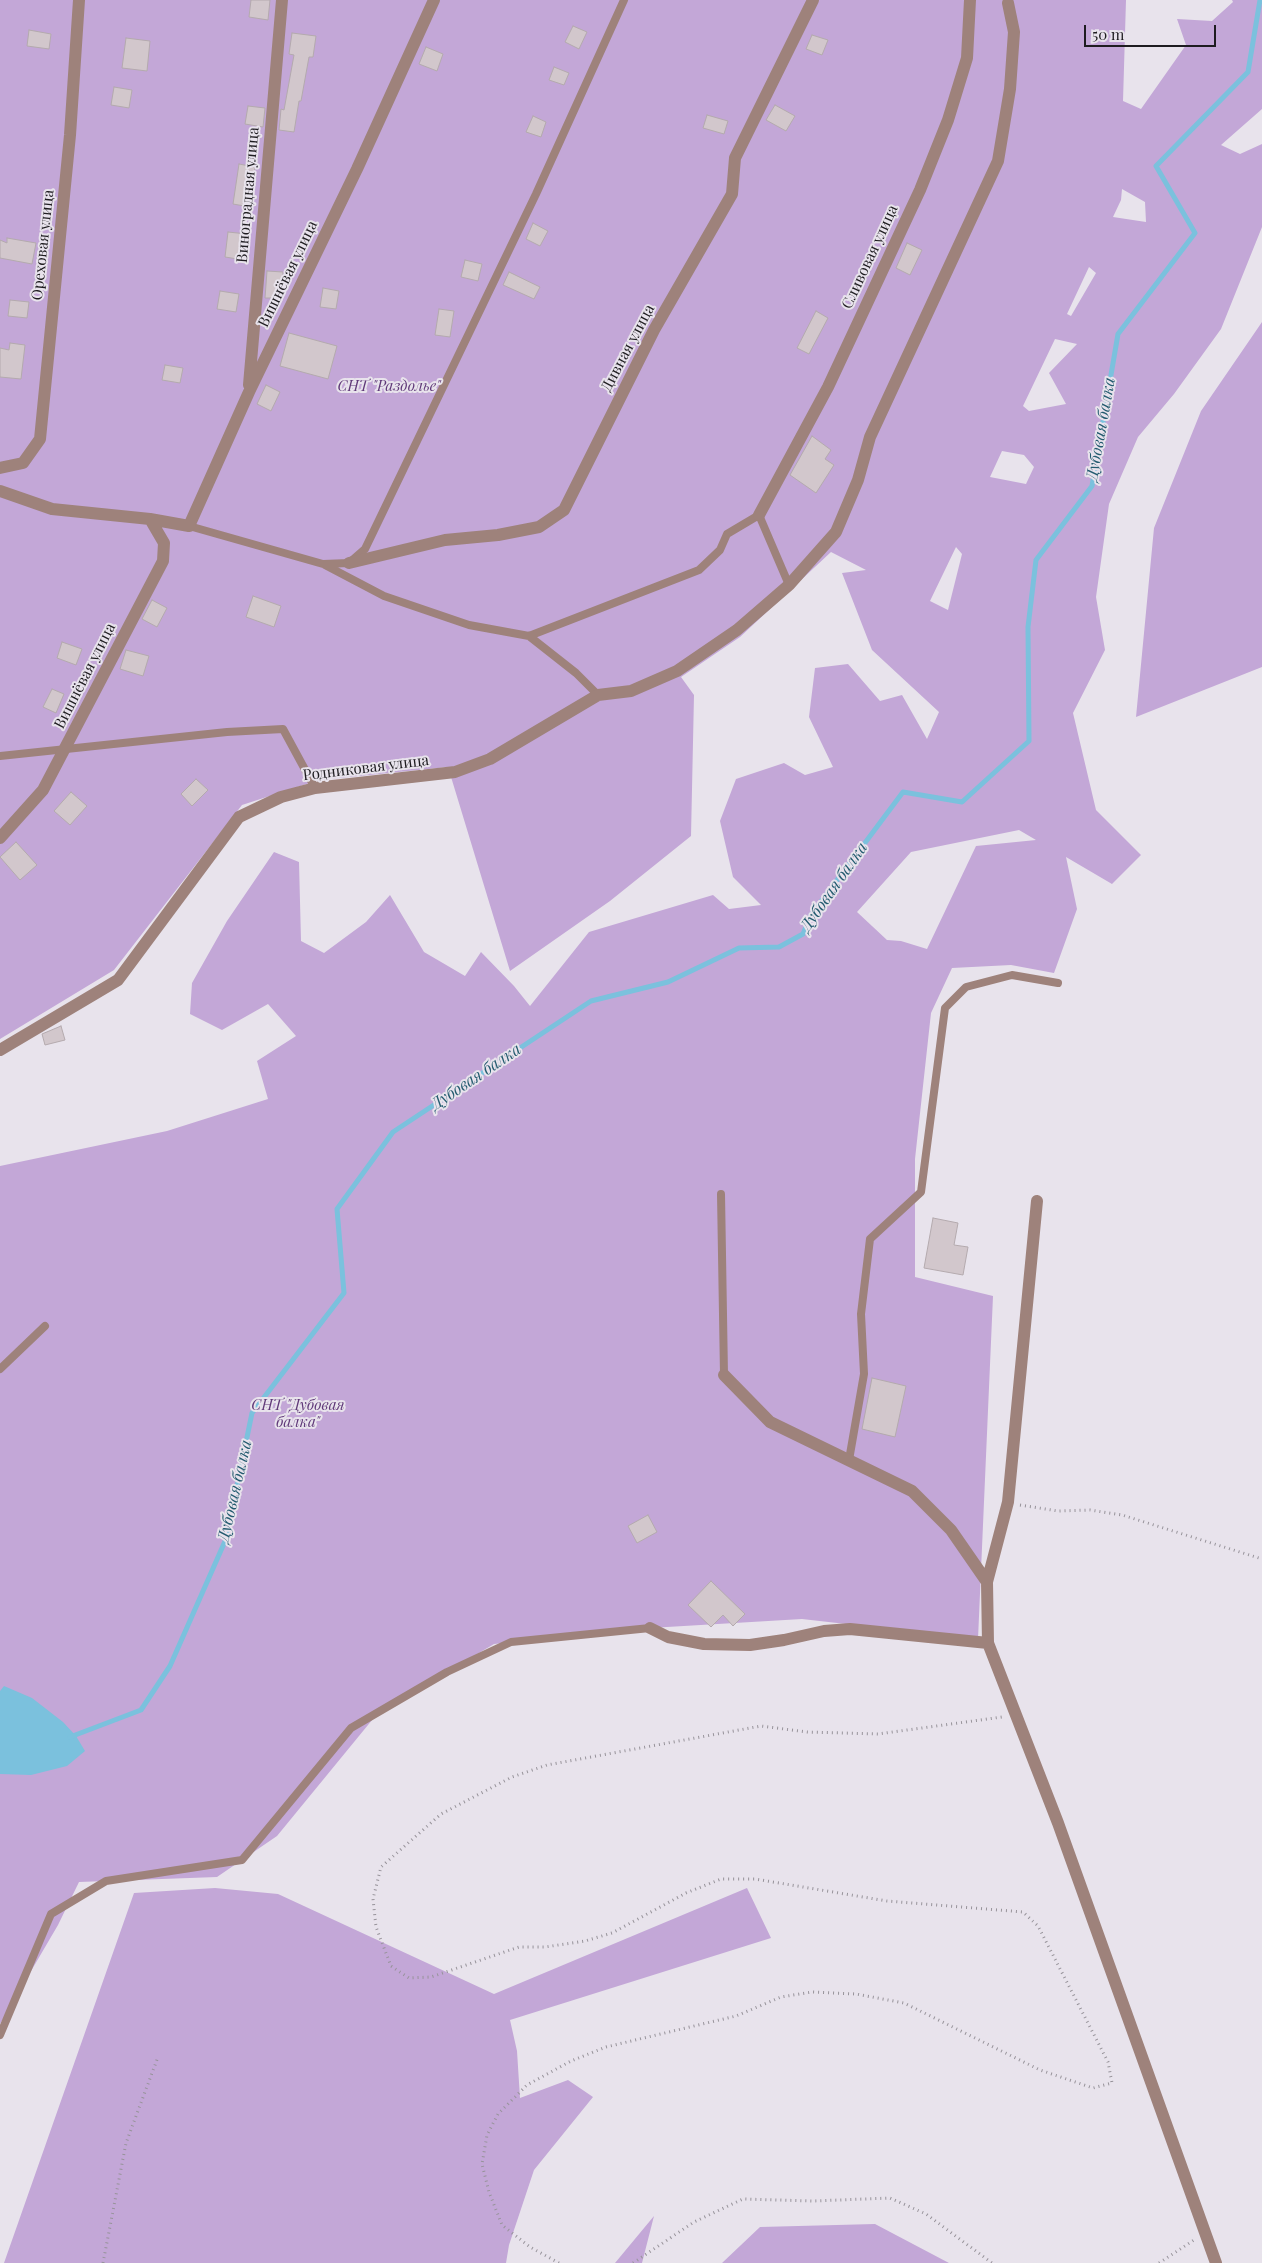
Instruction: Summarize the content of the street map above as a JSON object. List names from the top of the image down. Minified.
{"streets":{"street":["Виноградная улица","Ореховая улица","Сливовая улица","Вишнёвая улица","Дивная улица","Родниковая улица"]},"crossings":[["Виноградная улица","Вишнёвая улица"]],"water":["Дубовая балка"],"parks":["СНТ \"Раздолье\"","СНТ \"Дубовая балка\""],"scale_bar":"50 m"}
